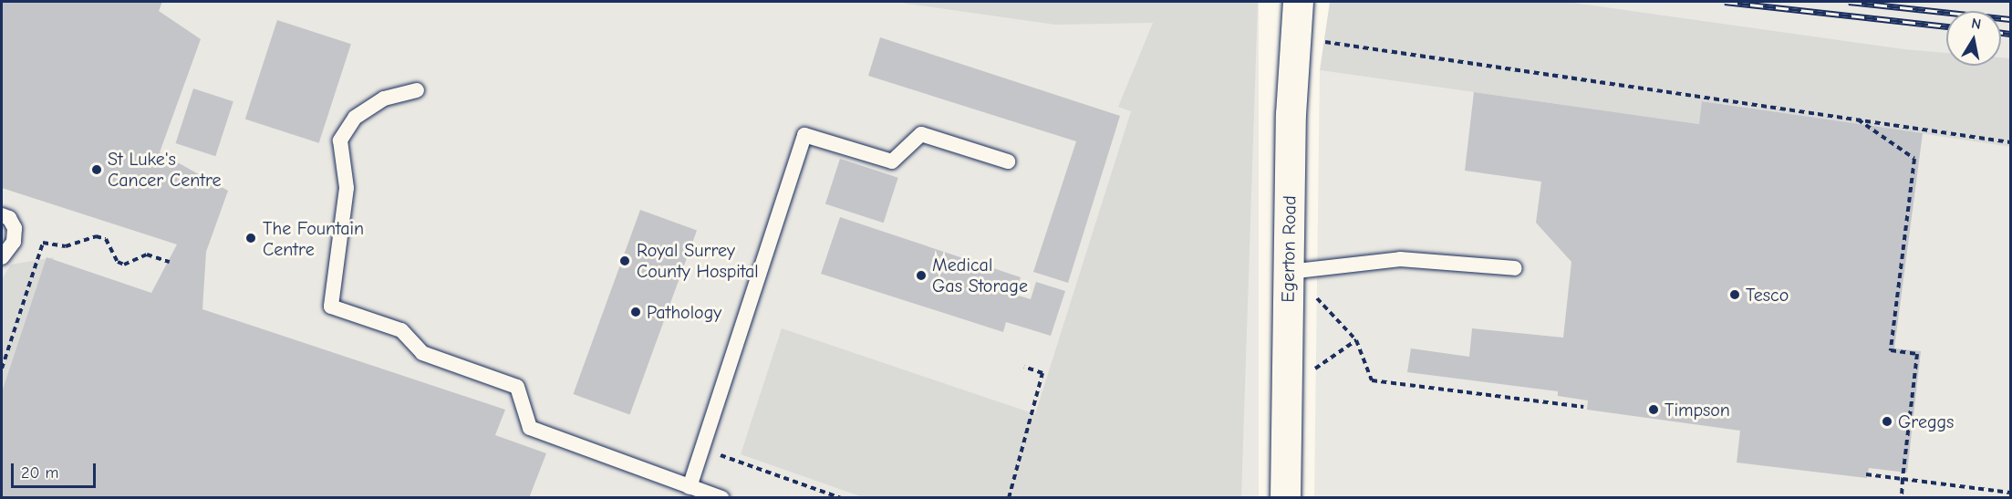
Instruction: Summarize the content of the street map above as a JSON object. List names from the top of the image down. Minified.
{"streets":{"street":["Egerton Road"]},"places":["St Luke's Cancer Centre","The Fountain Centre","Royal Surrey County Hospital","Medical Gas Storage","Tesco","Pathology","Timpson","Greggs"],"scale_bar":"20 m","north":"top"}
